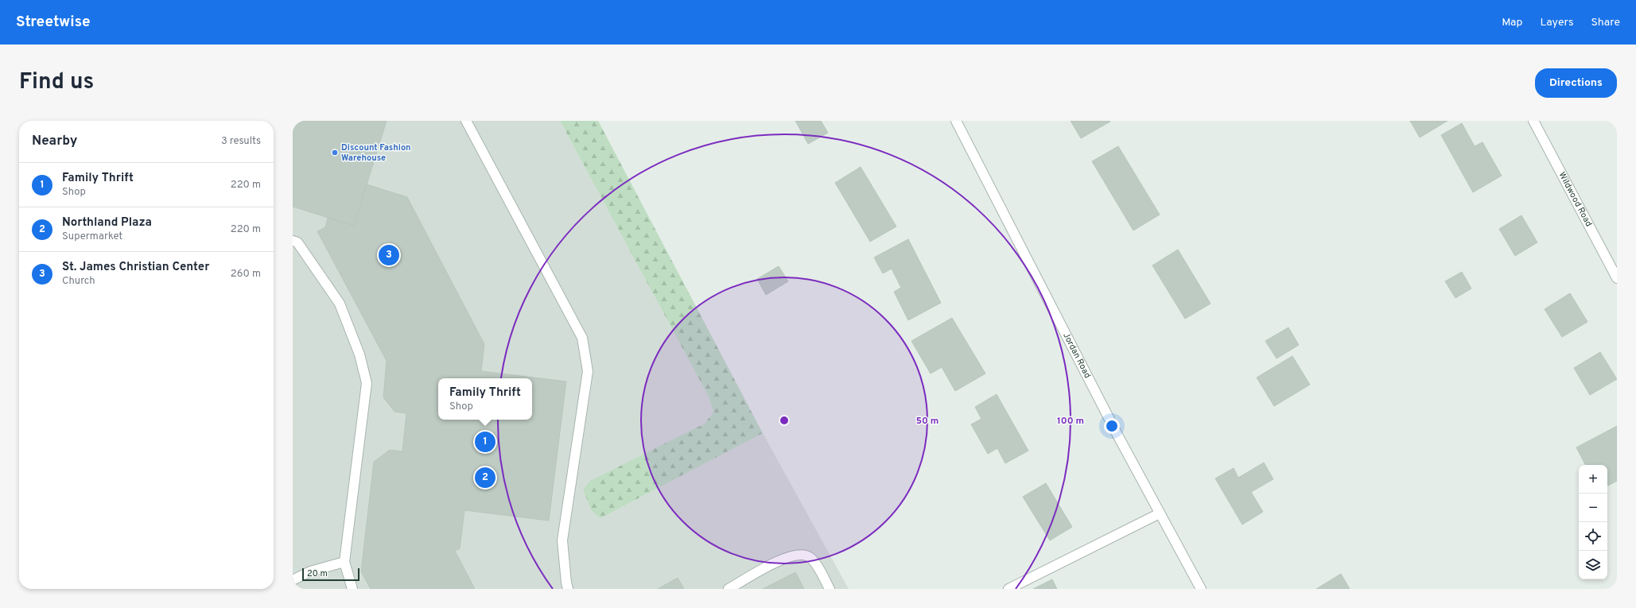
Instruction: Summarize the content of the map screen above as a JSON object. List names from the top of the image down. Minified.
{"streets":{"street":["Wildwood Road","Jordan Road"]},"places":["Discount Fashion Warehouse"],"scale_bar":"20 m","page":{"header":"Streetwise","nav":["Map","Layers","Share"],"title":"Find us","buttons":"Directions","heading":["Nearby","3 results"],"list":[{"mark":"1","name":"Family Thrift","note":"Shop","value":"220 m"},{"mark":"2","name":"Northland Plaza","note":"Supermarket","value":"220 m"},{"mark":"3","name":"St. James Christian Center","note":"Church","value":"260 m"}],"pins":["3","1","2"],"popup":["Family Thrift","Shop"],"map_buttons":["+","−"],"scale":"20 m"},"rings":["50 m","100 m"]}
